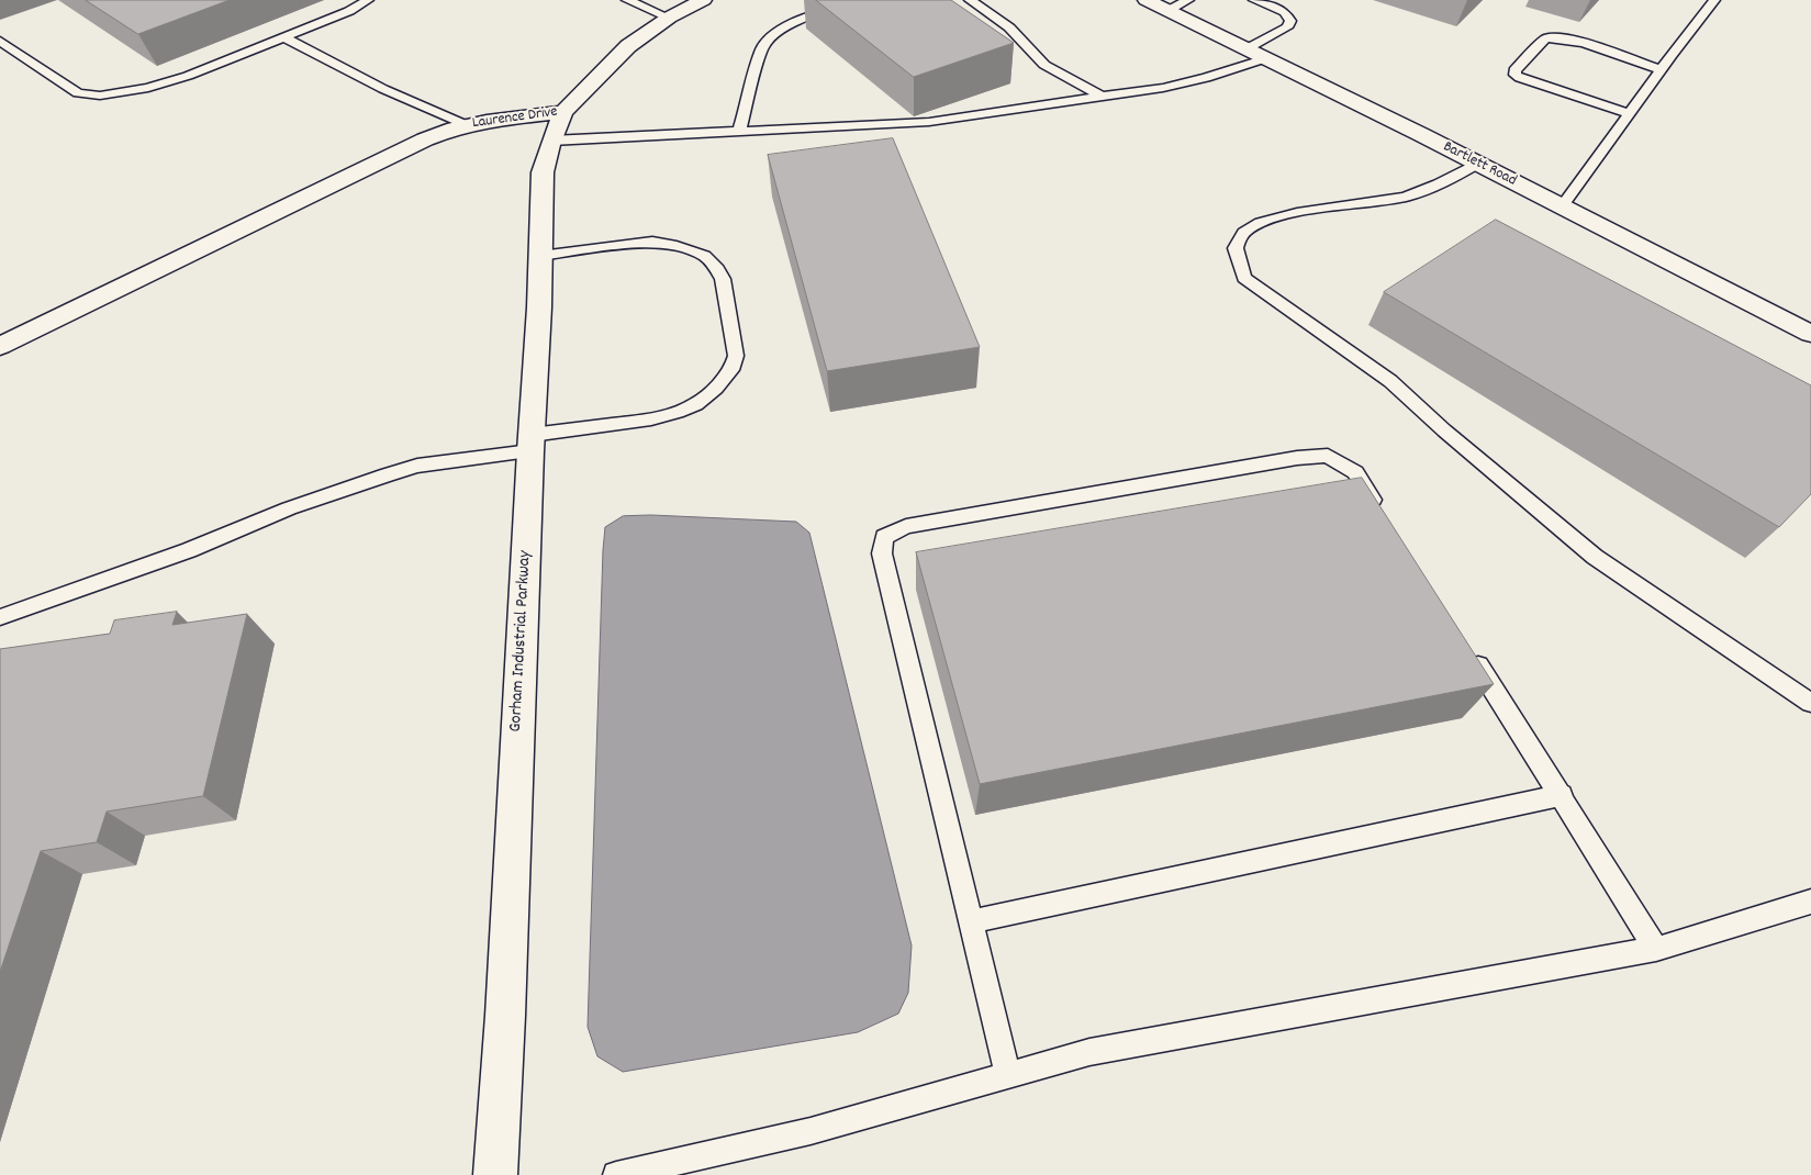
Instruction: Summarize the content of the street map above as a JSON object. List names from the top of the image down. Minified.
{"streets":{"street":["Laurence Drive","Bartlett Road","Gorham Industrial Parkway"]},"crossings":[["Laurence Drive","Gorham Industrial Parkway"]]}
